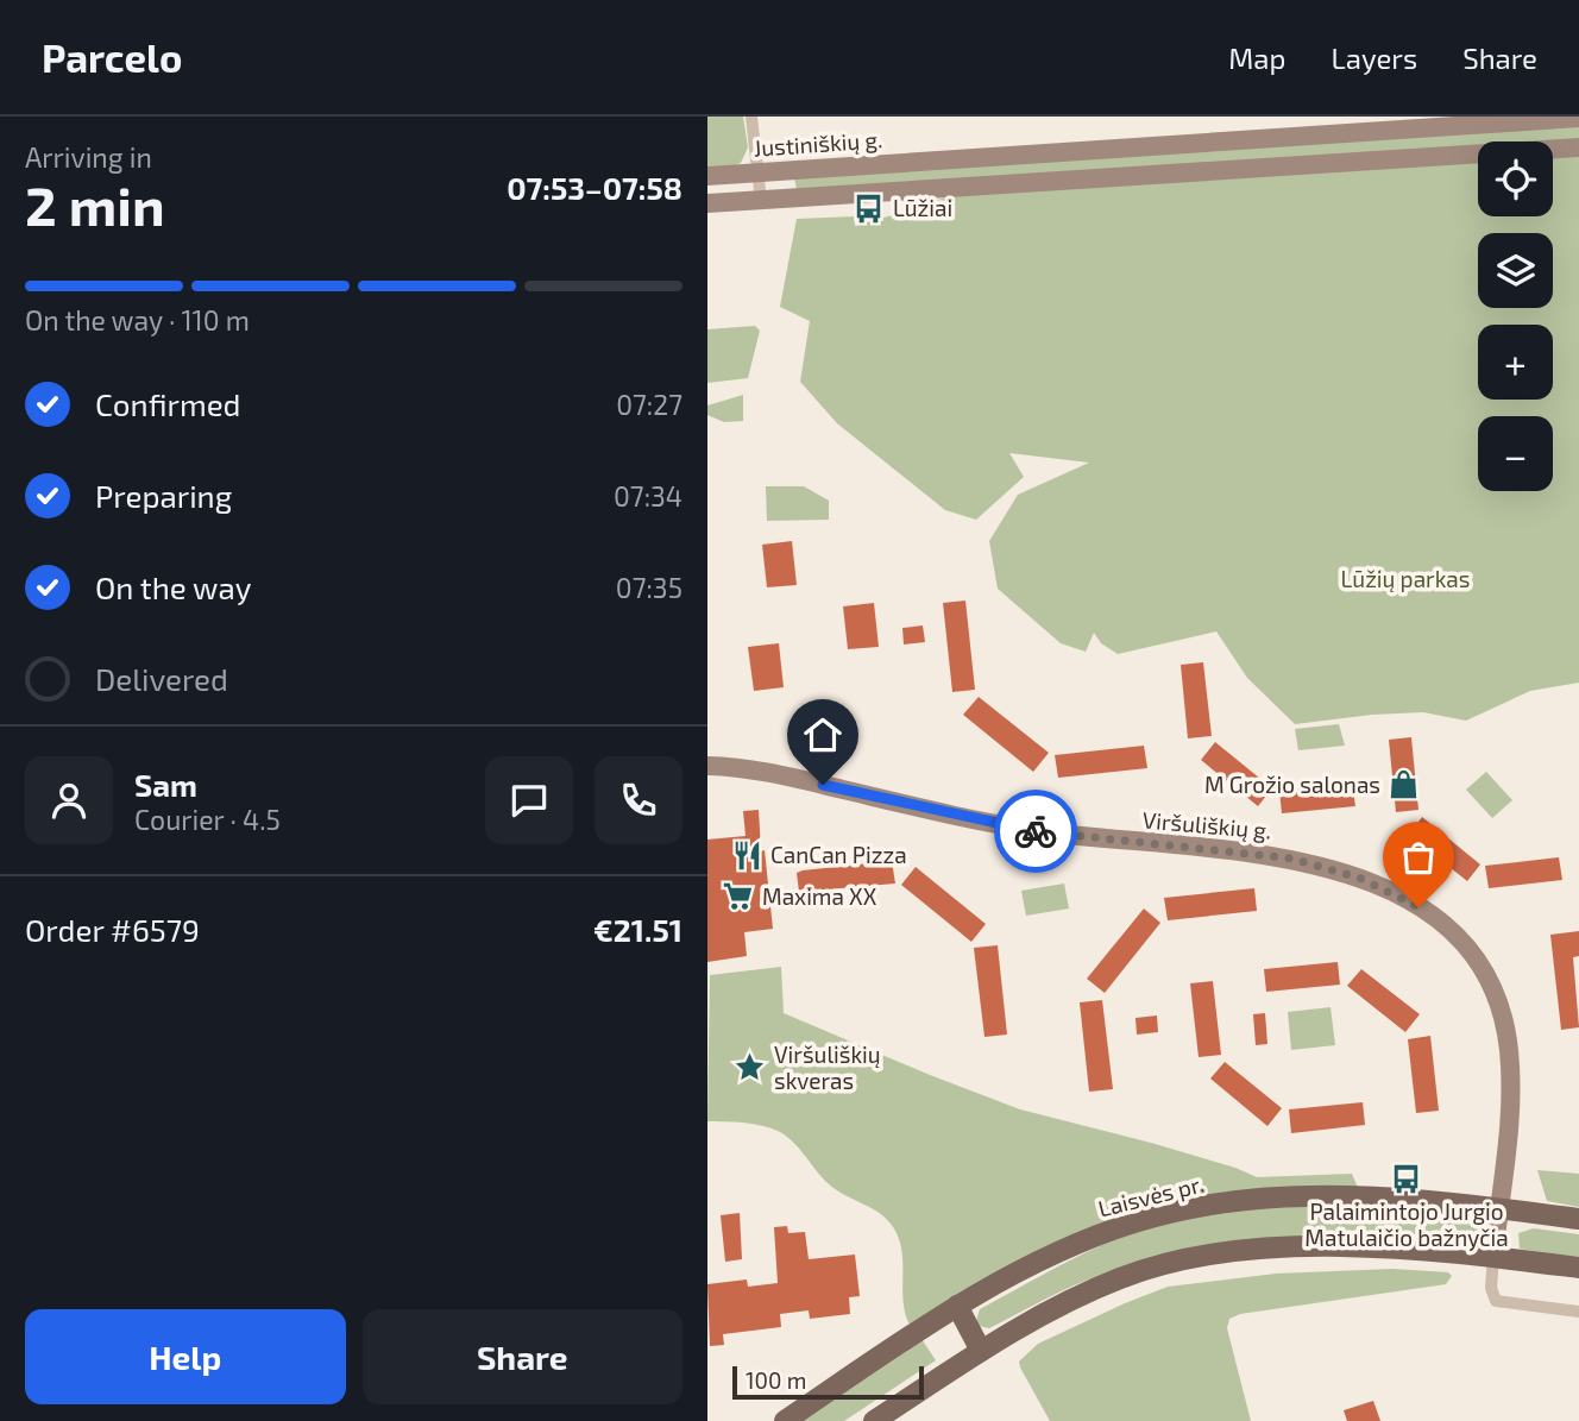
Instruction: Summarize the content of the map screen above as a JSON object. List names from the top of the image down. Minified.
{"streets":{"main road":["Justiniškių g.","Viršuliškių g.","Laisvės pr."]},"crossings":[["Viršuliškių g.","Laisvės pr."]],"parks":["Lūžių parkas"],"places":{"bus stop":["Lūžiai","Palaimintojo Jurgio Matulaičio bažnyčia"],"shop":["M Grožio salonas"],"restaurant":["CanCan Pizza"],"supermarket":["Maxima XX"],"place":["Viršuliškių skveras"]},"scale_bar":"100 m","page":{"header":"Parcelo","nav":["Map","Layers","Share"],"heading":["2 min","Arriving in","07:53–07:58"],"panel":["Sam","Courier · 4.5","Order #6579","€21.51"],"map_buttons":["+","−"],"bar":"On the way · 110 m","list":[["Confirmed","07:27"],["Preparing","07:34"],["On the way","07:35"],"Delivered"],"buttons":["Help","Share"],"scale":"100 m"}}
